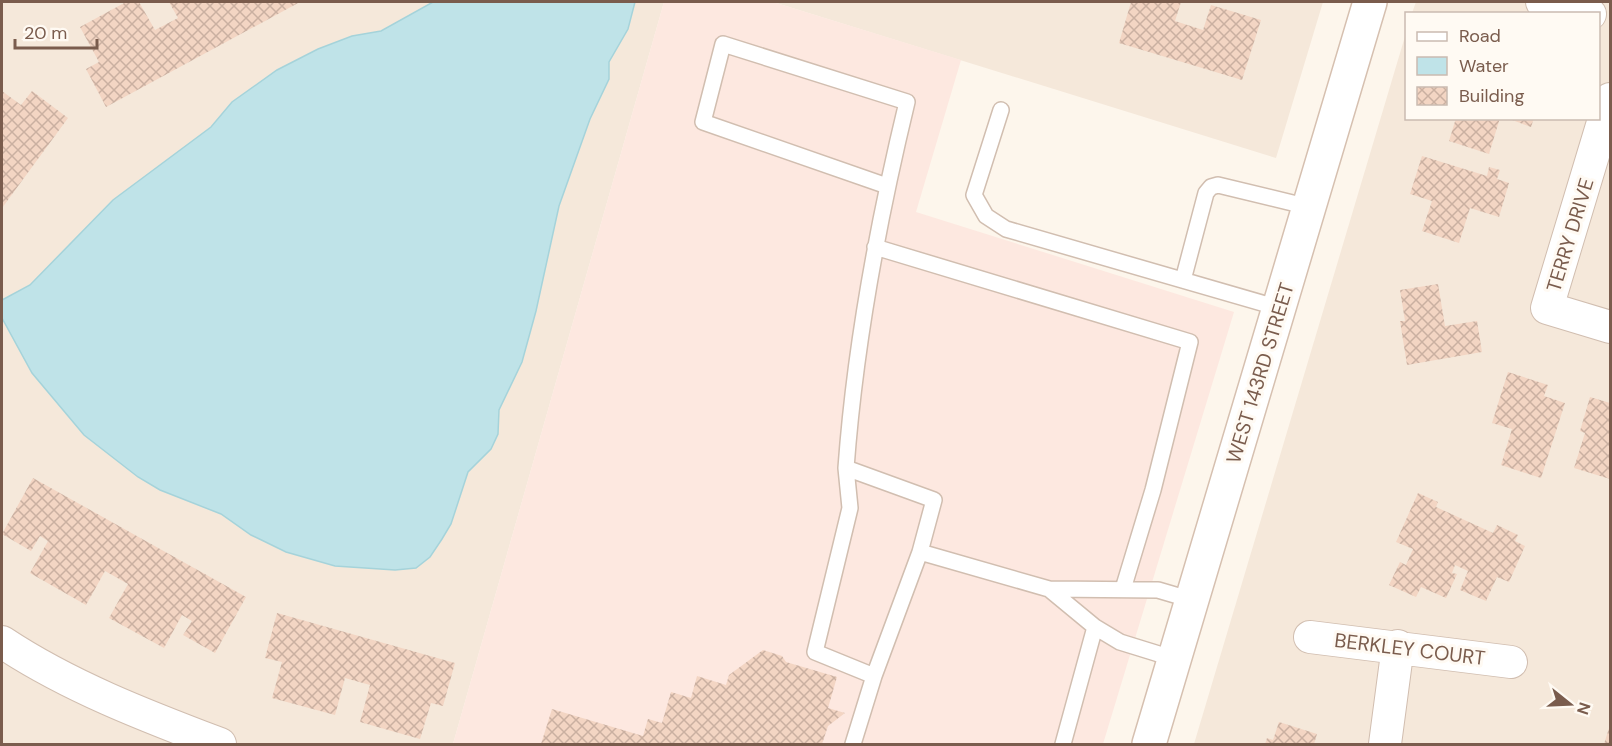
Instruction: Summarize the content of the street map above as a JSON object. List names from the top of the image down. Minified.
{"streets":{"main road":["WEST 143RD STREET"],"street":["TERRY DRIVE","BERKLEY COURT"]},"legend":["Road","Water","Building"],"scale_bar":"20 m","north":"right"}
